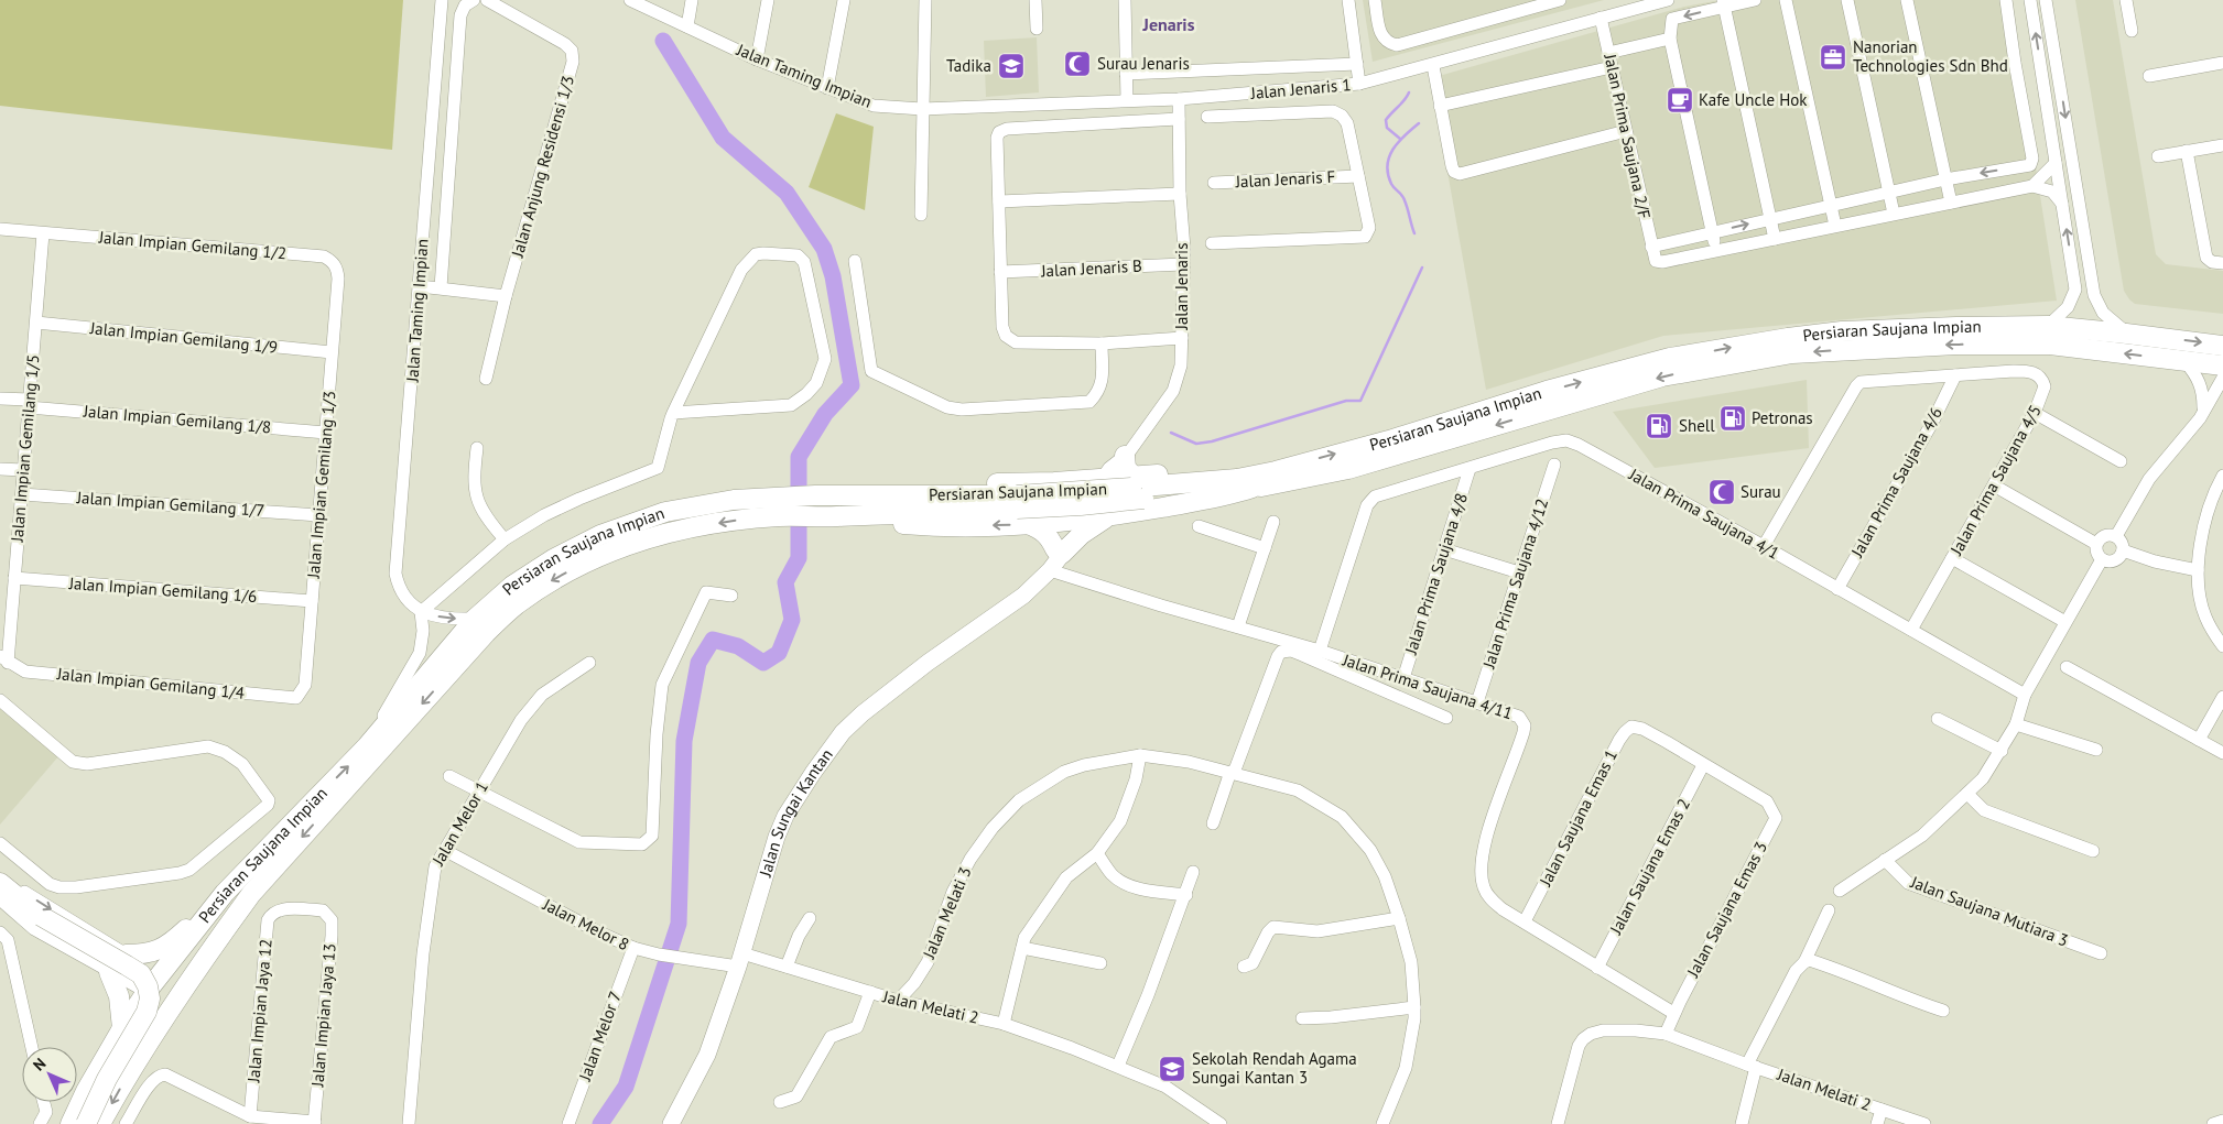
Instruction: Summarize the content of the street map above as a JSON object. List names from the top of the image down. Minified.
{"streets":{"highway":["Persiaran Saujana Impian"],"main road":["Jalan Sungai Kantan"],"street":["Jalan Taming Impian","Jalan Jenaris 1","Jalan Prima Saujana 2/F","Jalan Anjung Residensi 1/3","Jalan Jenaris F","Jalan Impian Gemilang 1/2","Jalan Jenaris B","Jalan Jenaris","Jalan Impian Gemilang 1/9","Jalan Impian Gemilang 1/8","Jalan Impian Gemilang 1/5","Jalan Prima Saujana 4/5","Jalan Prima Saujana 4/6","Jalan Impian Gemilang 1/3","Jalan Impian Gemilang 1/7","Jalan Prima Saujana 4/1","Jalan Prima Saujana 4/8","Jalan Prima Saujana 4/12","Jalan Impian Gemilang 1/6","Jalan Impian Gemilang 1/4","Jalan Prima Saujana 4/11","Jalan Saujana Emas 1","Jalan Melor 1","Jalan Saujana Emas 2","Jalan Saujana Emas 3","Jalan Saujana Mutiara 3","Jalan Melati 3","Jalan Melor 8","Jalan Melati 2","Jalan Impian Jaya 12","Jalan Impian Jaya 13","Jalan Melor 7"]},"crossings":[["Jalan Taming Impian","Jalan Jenaris 1"],["Jalan Jenaris 1","Jalan Prima Saujana 2/F"],["Jalan Jenaris 1","Jalan Jenaris"],["Jalan Impian Gemilang 1/2","Jalan Impian Gemilang 1/5"],["Jalan Impian Gemilang 1/2","Jalan Impian Gemilang 1/3"],["Jalan Jenaris B","Jalan Jenaris"],["Jalan Jenaris","Jalan Sungai Kantan"],["Jalan Impian Gemilang 1/9","Jalan Impian Gemilang 1/5"],["Jalan Impian Gemilang 1/9","Jalan Impian Gemilang 1/3"],["Jalan Impian Gemilang 1/8","Jalan Impian Gemilang 1/5"],["Jalan Impian Gemilang 1/8","Jalan Impian Gemilang 1/3"],["Jalan Impian Gemilang 1/5","Jalan Impian Gemilang 1/7"],["Jalan Impian Gemilang 1/5","Jalan Impian Gemilang 1/6"],["Jalan Impian Gemilang 1/5","Jalan Impian Gemilang 1/4"],["Jalan Prima Saujana 4/5","Jalan Prima Saujana 4/6"],["Jalan Prima Saujana 4/5","Jalan Prima Saujana 4/1"],["Jalan Prima Saujana 4/6","Jalan Prima Saujana 4/1"],["Jalan Impian Gemilang 1/3","Jalan Impian Gemilang 1/7"],["Jalan Impian Gemilang 1/3","Jalan Impian Gemilang 1/6"],["Jalan Impian Gemilang 1/3","Jalan Impian Gemilang 1/4"],["Jalan Prima Saujana 4/1","Jalan Prima Saujana 4/8"],["Jalan Prima Saujana 4/1","Jalan Prima Saujana 4/11"],["Jalan Prima Saujana 4/8","Jalan Prima Saujana 4/11"],["Jalan Prima Saujana 4/12","Jalan Prima Saujana 4/11"],["Jalan Prima Saujana 4/11","Jalan Sungai Kantan"],["Jalan Prima Saujana 4/11","Jalan Saujana Emas 1"],["Jalan Prima Saujana 4/11","Jalan Saujana Emas 2"],["Jalan Prima Saujana 4/11","Jalan Saujana Emas 3"],["Jalan Sungai Kantan","Jalan Melor 8"],["Jalan Sungai Kantan","Jalan Melati 2"],["Jalan Saujana Emas 1","Jalan Saujana Emas 2"],["Jalan Saujana Emas 1","Jalan Saujana Emas 3"],["Jalan Melor 1","Jalan Melor 8"],["Jalan Saujana Emas 2","Jalan Saujana Emas 3"],["Jalan Melati 3","Jalan Melati 2"],["Jalan Melor 8","Jalan Melati 2"],["Jalan Melor 8","Jalan Melor 7"],["Jalan Impian Jaya 12","Jalan Impian Jaya 13"]],"districts":["Jenaris"],"places":{"office":["Nanorian Technologies Sdn Bhd"],"mosque":["Surau Jenaris","Surau"],"school or university":["Tadika","Sekolah Rendah Agama Sungai Kantan 3"],"cafe":["Kafe Uncle Hok"],"fuel station":["Petronas","Shell"]},"north":"top left"}
